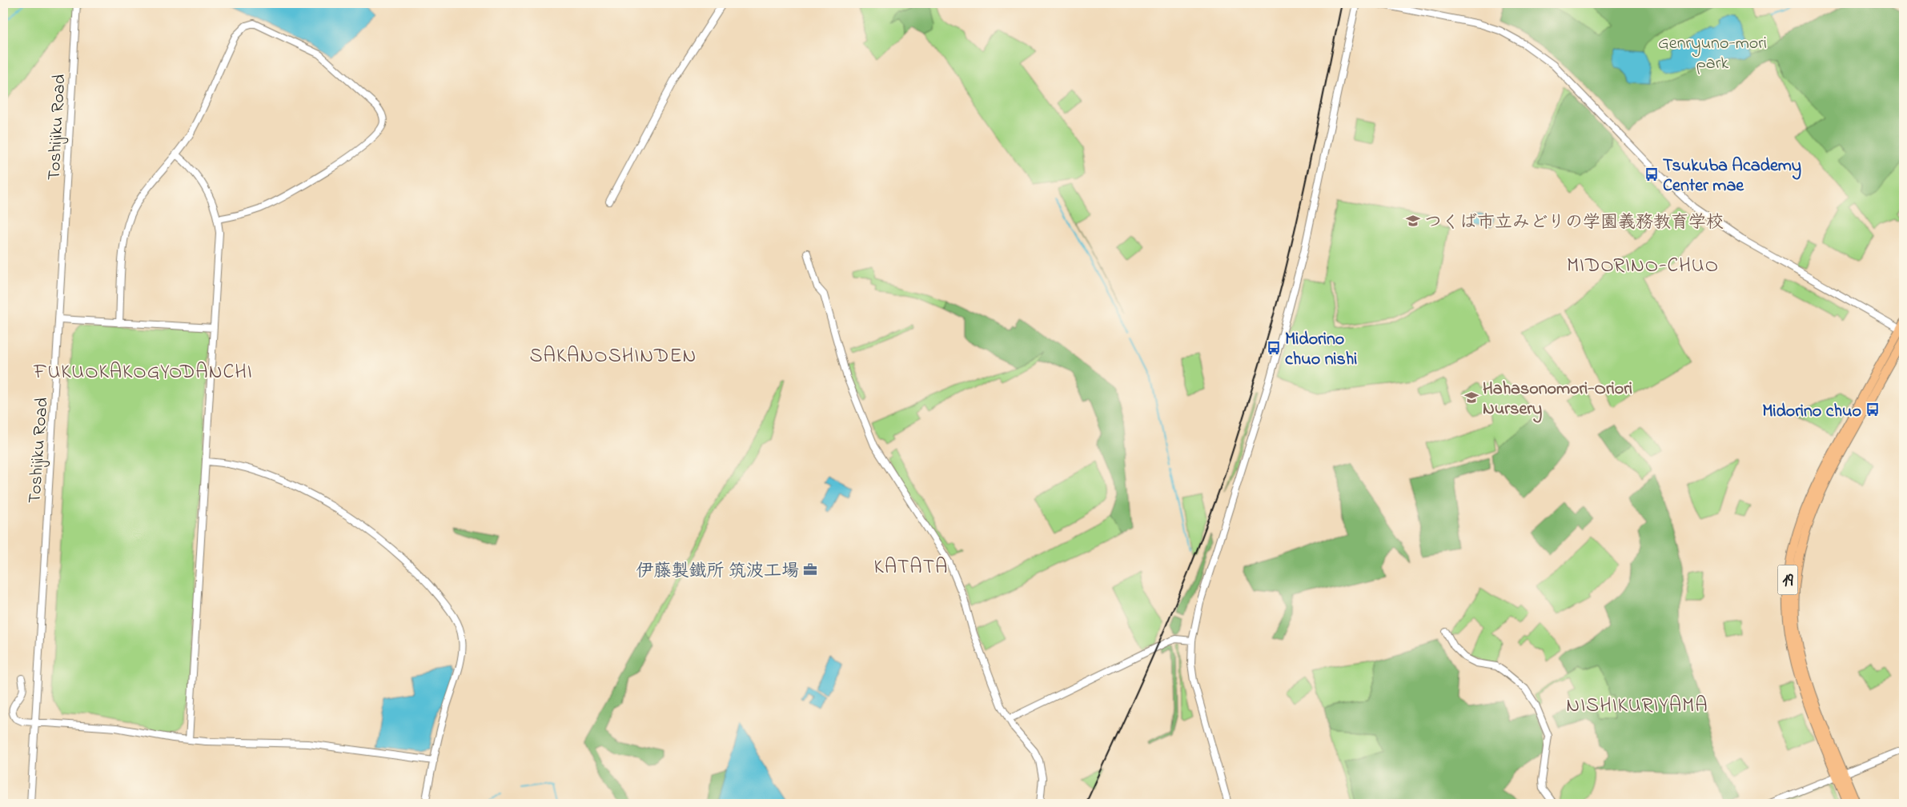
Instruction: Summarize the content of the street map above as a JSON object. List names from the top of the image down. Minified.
{"streets":{"main road":["19"],"street":["Toshijiku Road"]},"districts":["MIDORINO-CHUO","SAKANOSHINDEN","FUKUOKAKOGYODANCHI","KATATA","NISHIKURIYAMA"],"parks":["Genryuno-mori park"],"places":{"bus stop":["Tsukuba Academy Center mae","Midorino chuo nishi","Midorino chuo"],"school or university":["つくば市立みどりの学園義務教育学校","Hahasonomori-Oriori Nursery"],"office":["伊藤製鐵所 筑波工場"]}}
